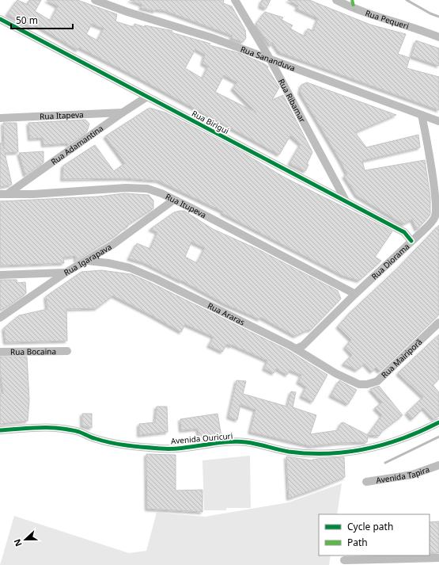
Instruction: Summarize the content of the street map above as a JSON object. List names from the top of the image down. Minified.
{"streets":{"street":["Rua Pequeri","Rua Sananduva","Rua Ribamar","Rua Itapeva","Rua Birigui","Rua Adamantina","Rua Itupeva","Rua Igarapava","Rua Diorama","Rua Araras","Rua Bocaina","Rua Mairiporã","Avenida Ouricuri","Avenida Tapira"]},"crossings":[["Rua Sananduva","Rua Ribamar"],["Rua Sananduva","Rua Diorama"],["Rua Ribamar","Rua Birigui"],["Rua Itapeva","Rua Adamantina"],["Rua Birigui","Rua Adamantina"],["Rua Birigui","Rua Diorama"],["Rua Adamantina","Rua Itupeva"],["Rua Itupeva","Rua Igarapava"],["Rua Itupeva","Rua Diorama"],["Rua Igarapava","Rua Araras"],["Rua Diorama","Rua Araras"],["Rua Araras","Rua Mairiporã"]],"legend":["Cycle path","Path"],"scale_bar":"50 m","north":"left"}
